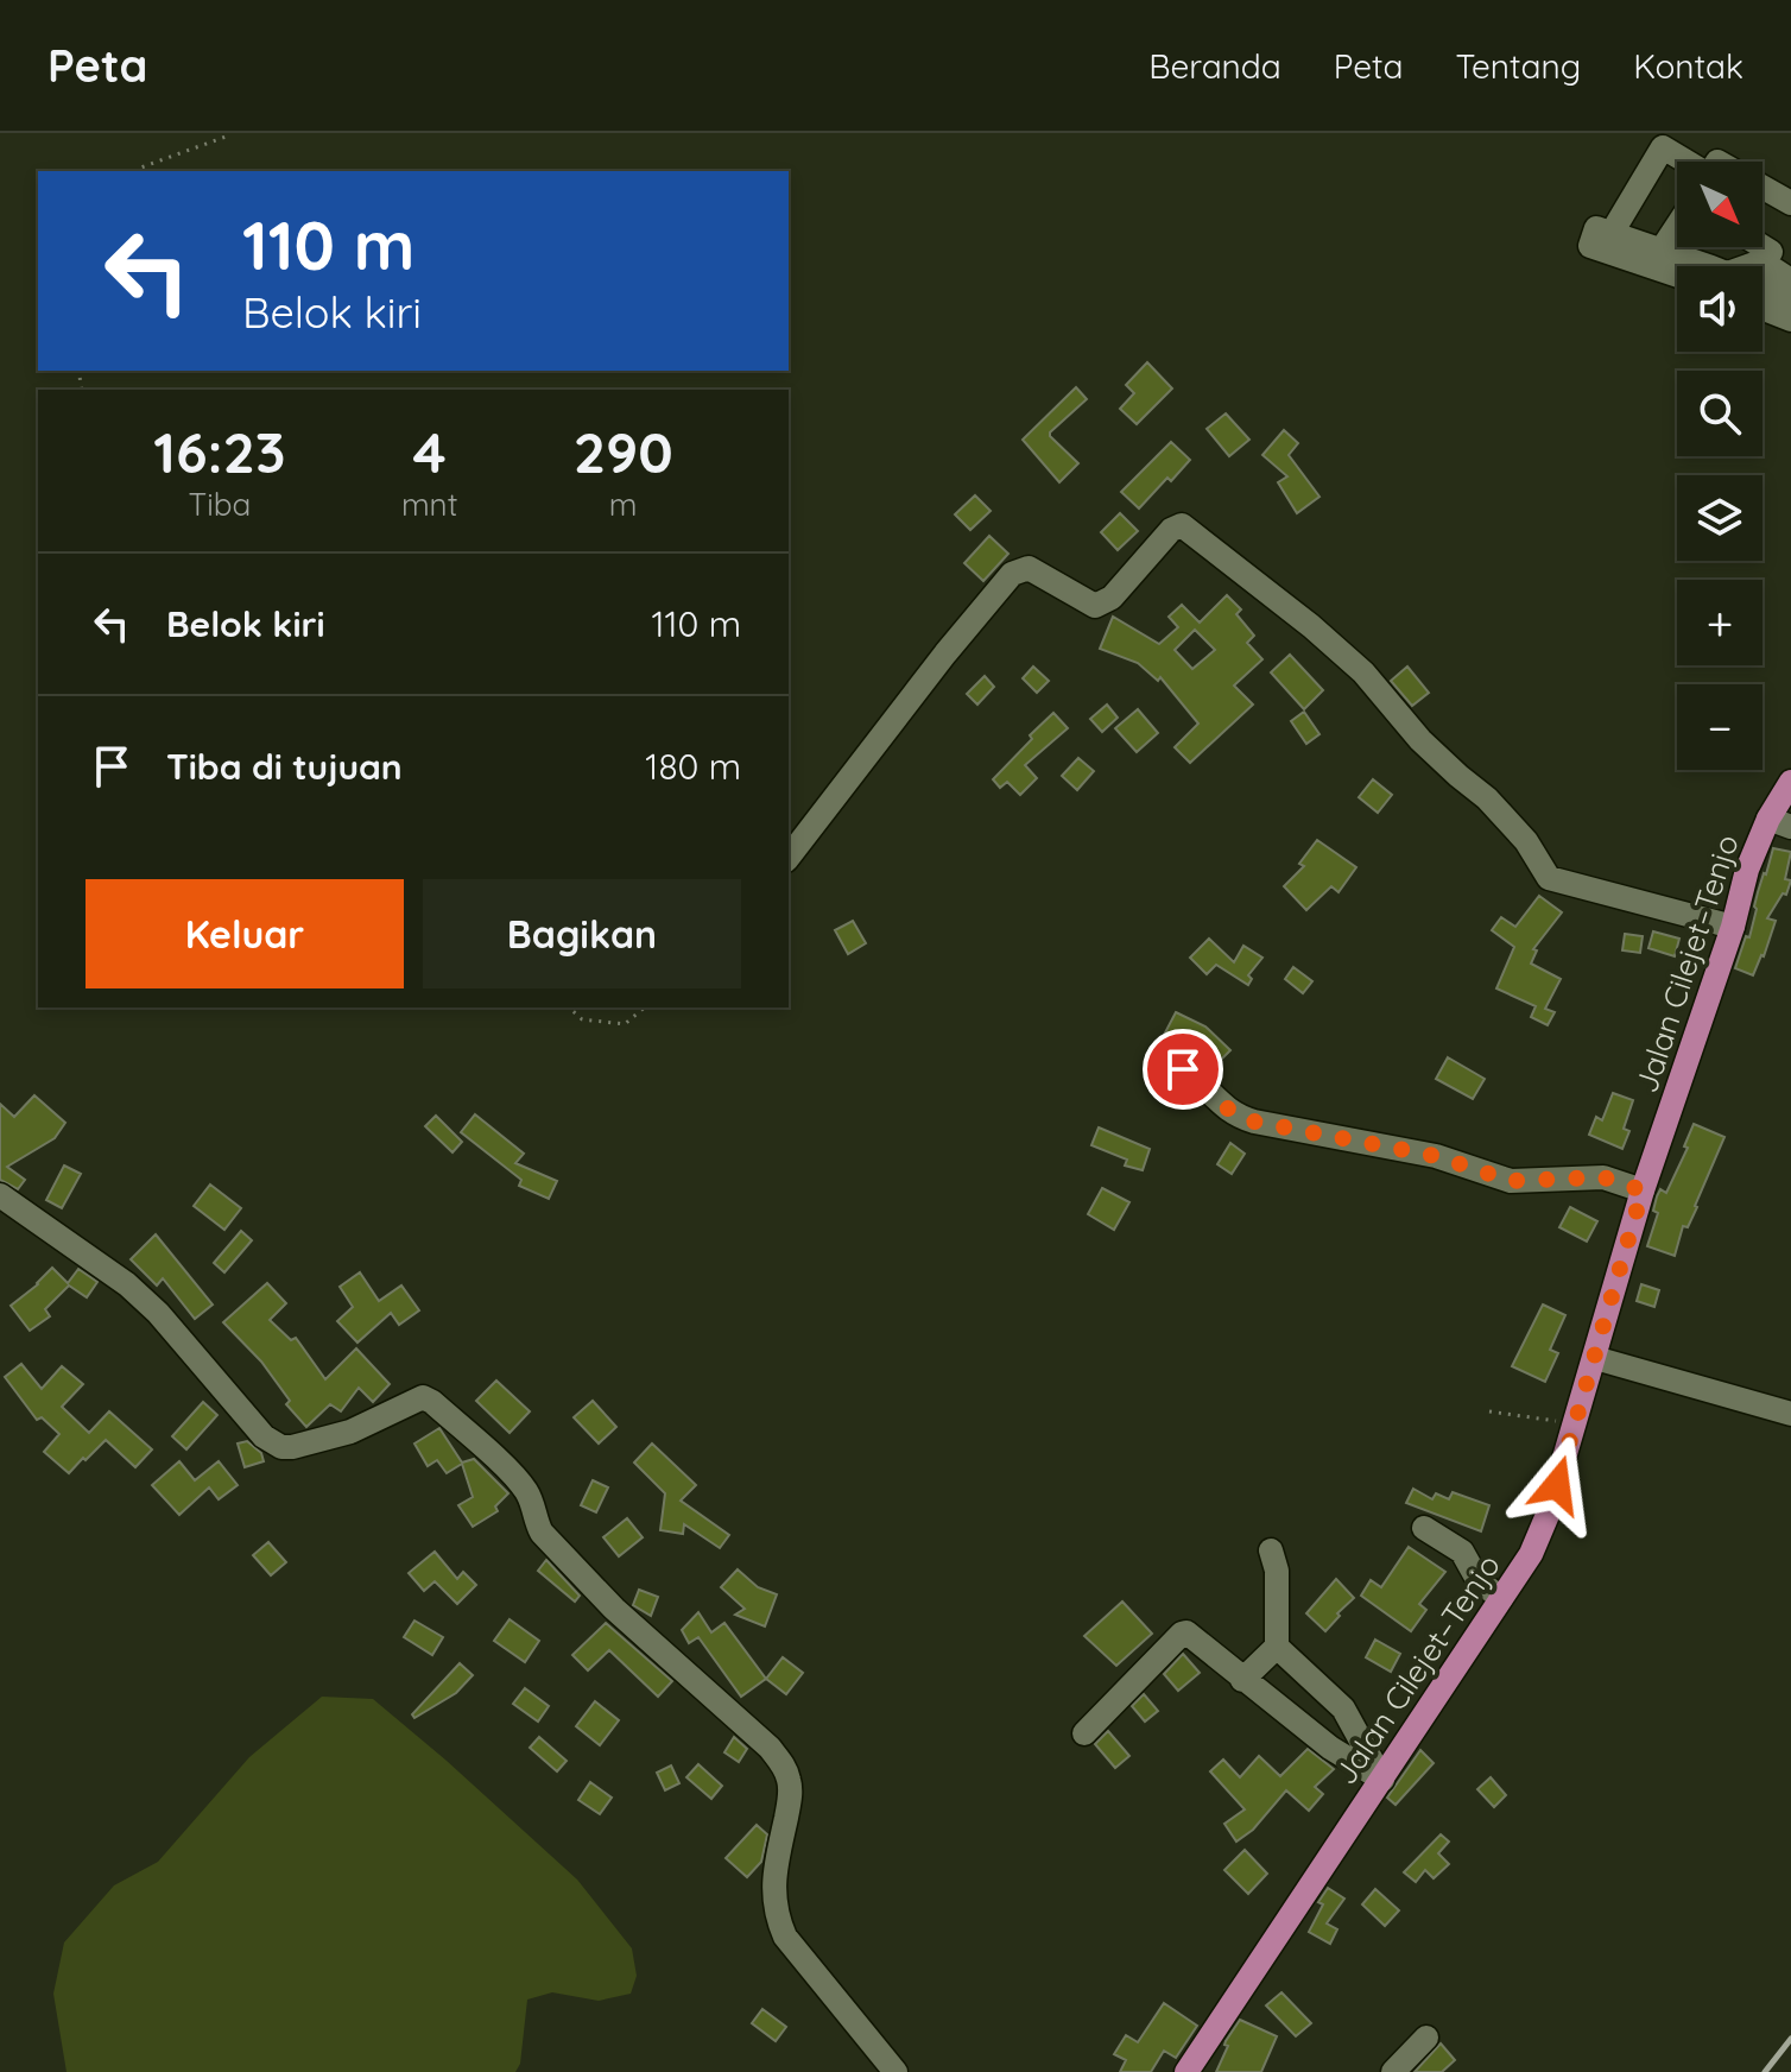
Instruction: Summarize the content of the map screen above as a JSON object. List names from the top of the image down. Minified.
{"streets":{"main road":["Jalan Cilejet–Tenjo"]},"north":"bottom right","page":{"header":"Peta","nav":["Beranda","Peta","Tentang","Kontak"],"map_buttons":["+","−"],"turn":["110 m","Belok kiri"],"eta":["16:23","Tiba","4","mnt","290","m"],"list":[{"name":"Belok kiri","value":"110 m"},{"name":"Tiba di tujuan","value":"180 m"}],"buttons":["Keluar","Bagikan"]}}
